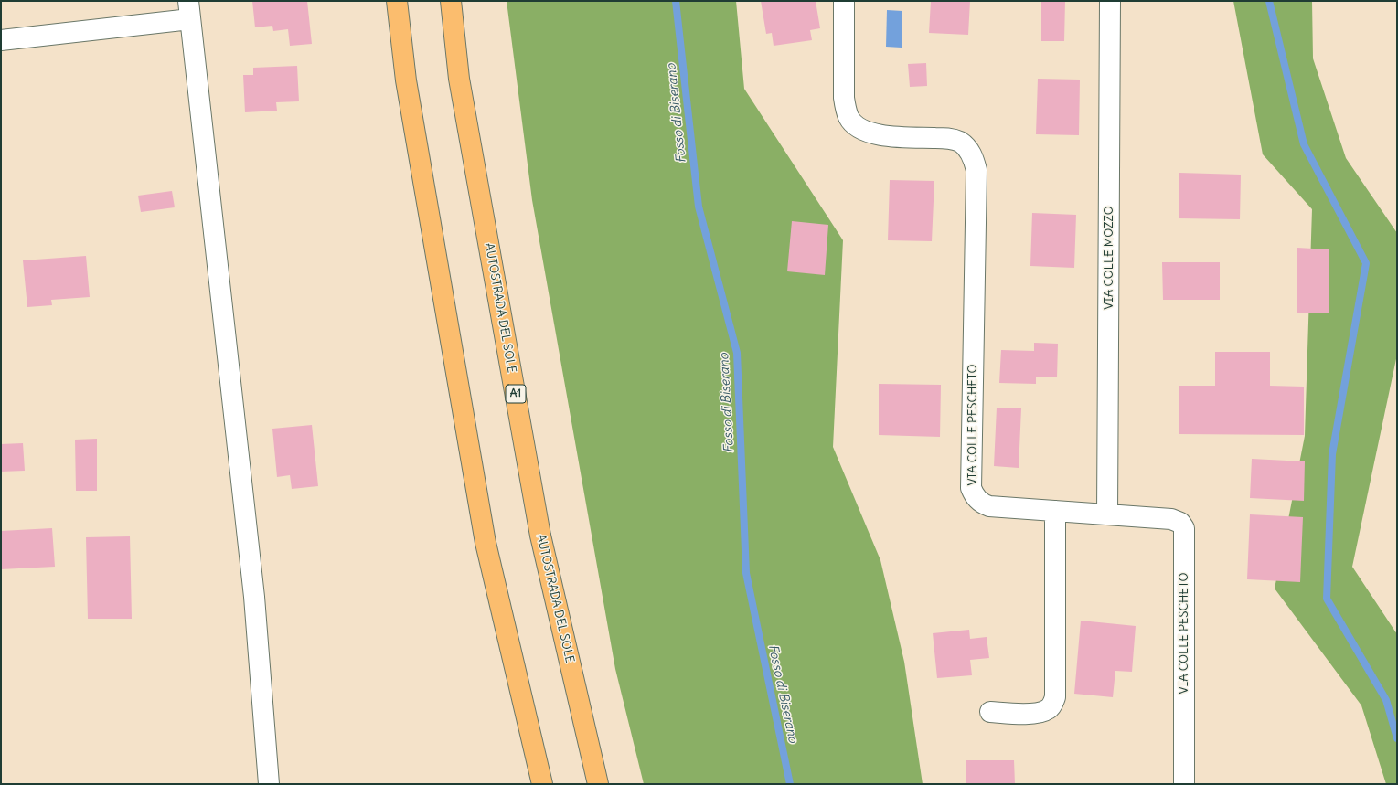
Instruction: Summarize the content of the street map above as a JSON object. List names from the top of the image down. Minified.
{"streets":{"highway":["AUTOSTRADA DEL SOLE","A1"],"street":["VIA COLLE MOZZO","VIA COLLE PESCHETO"]},"crossings":[["VIA COLLE MOZZO","VIA COLLE PESCHETO"]],"water":["Fosso di Biserano"]}
